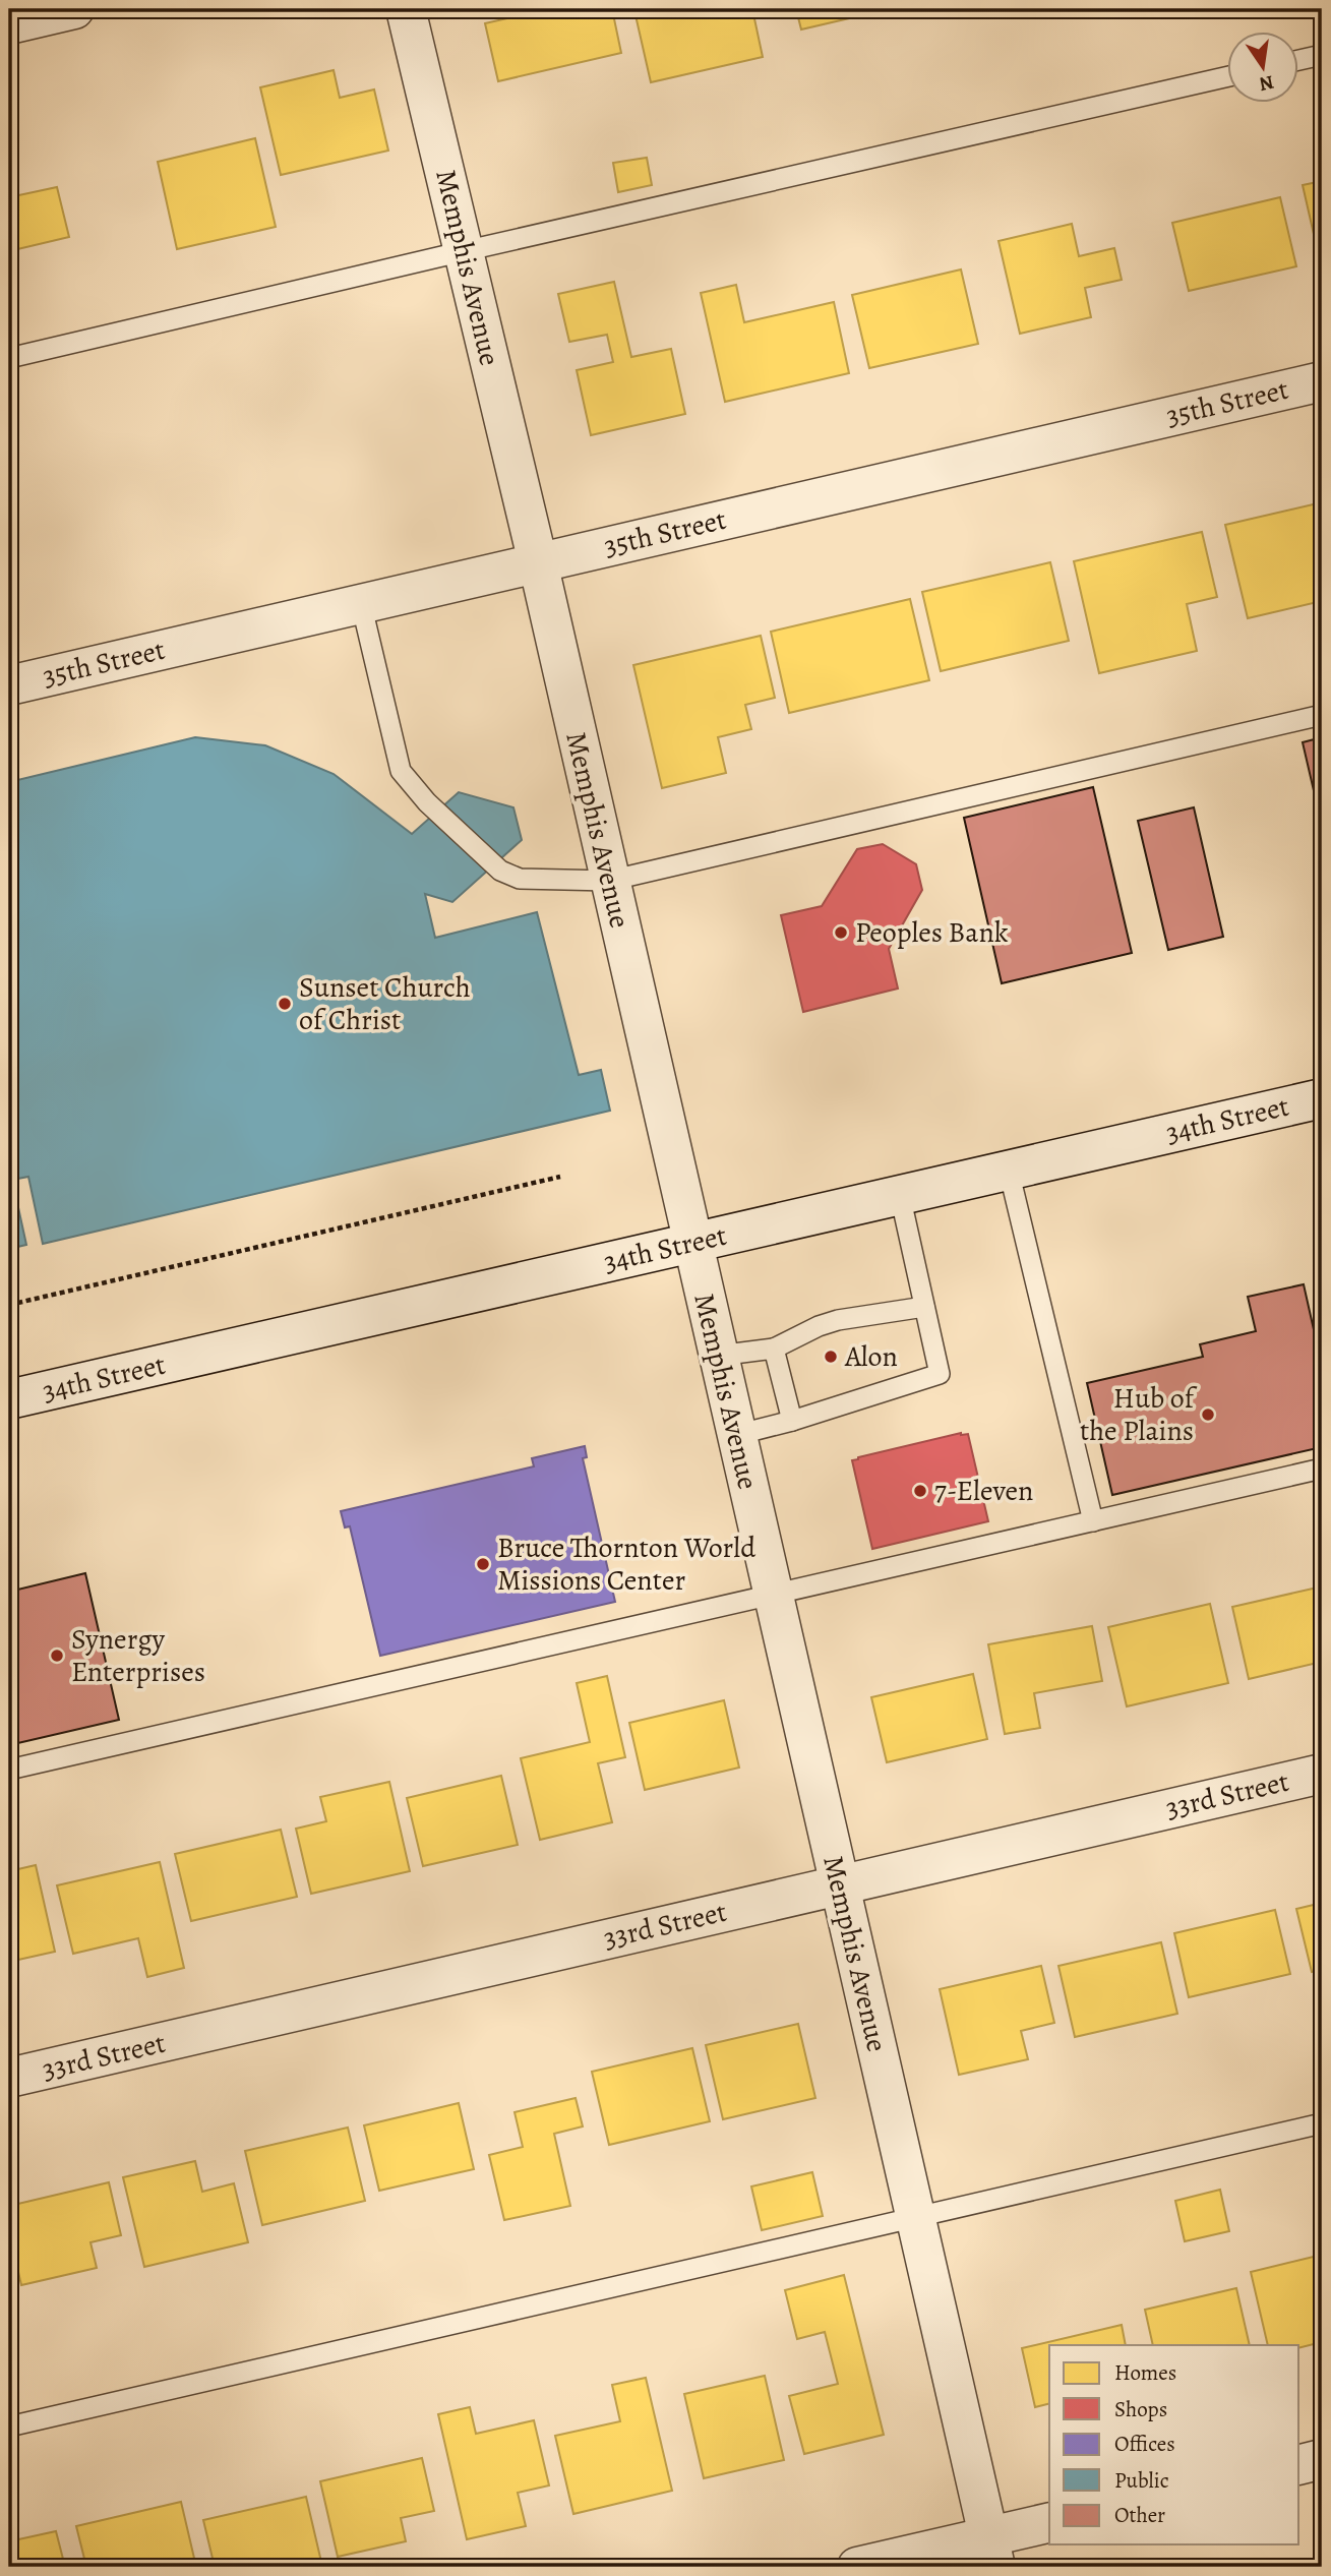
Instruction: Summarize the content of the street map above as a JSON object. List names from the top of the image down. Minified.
{"streets":{"street":["Memphis Avenue","35th Street","34th Street","33rd Street"]},"crossings":[["Memphis Avenue","35th Street"],["Memphis Avenue","34th Street"],["Memphis Avenue","33rd Street"]],"places":["Peoples Bank","Sunset Church of Christ","Alon","Hub of the Plains","7-Eleven","Bruce Thornton World Missions Center","Synergy Enterprises"],"legend":["Homes","Shops","Offices","Public","Other"],"north":"bottom"}
